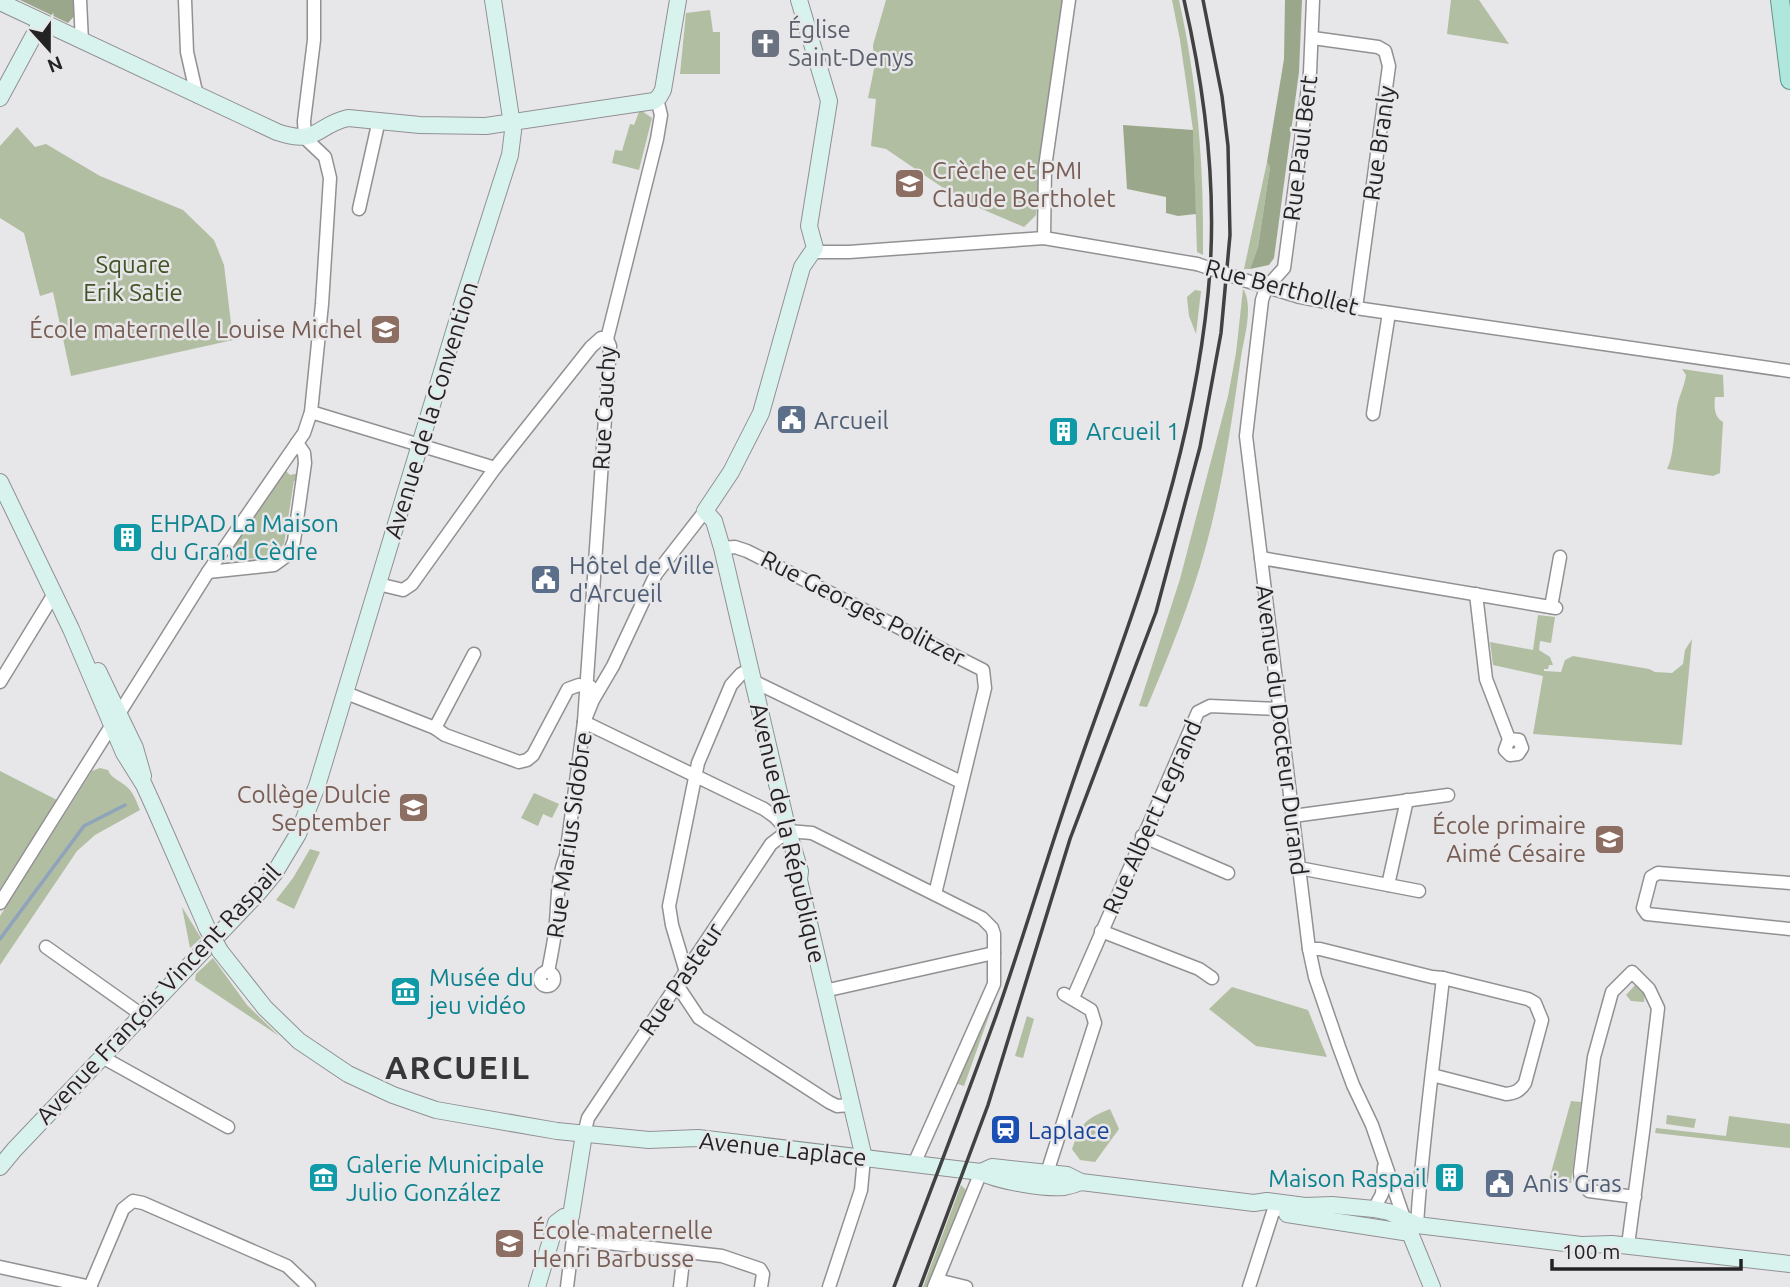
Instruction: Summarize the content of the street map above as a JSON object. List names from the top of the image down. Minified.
{"streets":{"main road":["Rue Cauchy","Avenue de la Convention","Avenue de la République","Rue Marius Sidobre","Avenue François Vincent Raspail","Avenue Laplace"],"street":["Rue Branly","Rue Paul Bert","Rue Berthollet","Rue Georges Politzer","Avenue du Docteur Durand","Rue Albert Legrand","Rue Pasteur"]},"crossings":[["Rue Branly","Rue Paul Bert"],["Rue Branly","Rue Berthollet"],["Rue Paul Bert","Rue Berthollet"],["Rue Paul Bert","Avenue du Docteur Durand"],["Rue Berthollet","Avenue du Docteur Durand"],["Rue Berthollet","Rue Marius Sidobre"],["Rue Cauchy","Rue Marius Sidobre"],["Avenue de la Convention","Avenue François Vincent Raspail"],["Rue Georges Politzer","Avenue de la République"],["Avenue du Docteur Durand","Rue Albert Legrand"],["Avenue du Docteur Durand","Avenue Laplace"],["Rue Albert Legrand","Avenue Laplace"],["Avenue de la République","Rue Marius Sidobre"],["Avenue de la République","Rue Pasteur"],["Avenue de la République","Avenue Laplace"],["Rue Pasteur","Avenue Laplace"]],"districts":["ARCUEIL"],"parks":["Square Erik Satie"],"places":{"church":["Église Saint-Denys"],"school or university":["Crèche et PMI Claude Bertholet","École maternelle Louise Michel","Collège Dulcie September","École primaire Aimé Césaire","École maternelle Henri Barbusse"],"public building":["Arcueil","Hôtel de Ville d'Arcueil","Anis Gras"],"building":["Arcueil 1","EHPAD La Maison du Grand Cèdre","Maison Raspail"],"museum":["Musée du jeu vidéo","Galerie Municipale Julio González"],"station":["Laplace"]},"scale_bar":"100 m","north":"bottom"}
